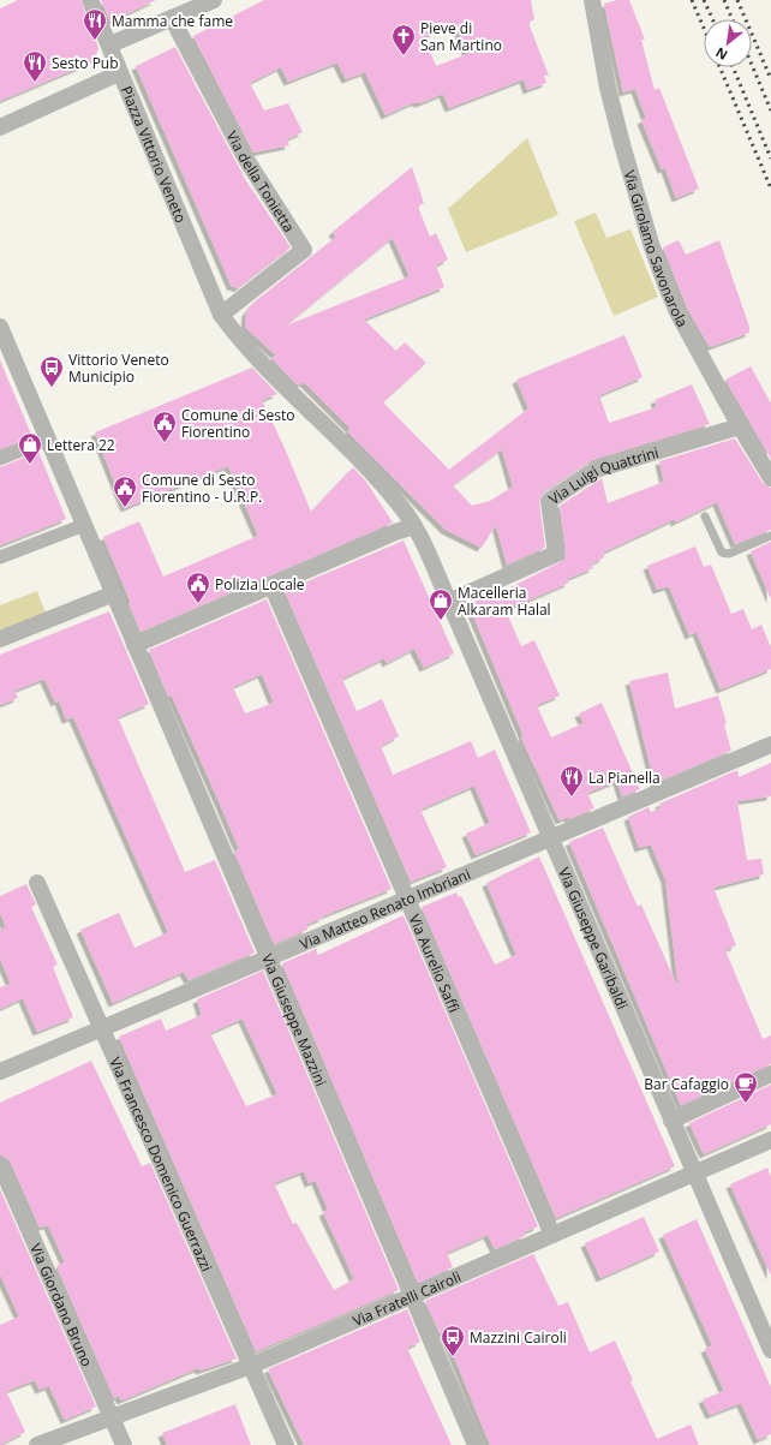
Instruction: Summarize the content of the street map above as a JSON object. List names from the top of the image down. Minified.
{"streets":{"street":["Piazza Vittorio Veneto","Via della Tonietta","Via Girolamo Savonarola","Via Luigi Quattrini","Via Matteo Renato Imbriani","Via Giuseppe Garibaldi","Via Aurelio Saffi","Via Giuseppe Mazzini","Via Francesco Domenico Guerrazzi","Via Fratelli Cairoli","Via Giordano Bruno"]},"crossings":[["Piazza Vittorio Veneto","Via della Tonietta"],["Piazza Vittorio Veneto","Via Giuseppe Garibaldi"],["Via Girolamo Savonarola","Via Luigi Quattrini"],["Via Luigi Quattrini","Via Giuseppe Garibaldi"],["Via Matteo Renato Imbriani","Via Giuseppe Garibaldi"],["Via Matteo Renato Imbriani","Via Aurelio Saffi"],["Via Matteo Renato Imbriani","Via Giuseppe Mazzini"],["Via Matteo Renato Imbriani","Via Francesco Domenico Guerrazzi"],["Via Giuseppe Garibaldi","Via Fratelli Cairoli"],["Via Aurelio Saffi","Via Fratelli Cairoli"],["Via Giuseppe Mazzini","Via Fratelli Cairoli"],["Via Francesco Domenico Guerrazzi","Via Fratelli Cairoli"],["Via Fratelli Cairoli","Via Giordano Bruno"]],"places":{"restaurant":["Mamma che fame","Sesto Pub","La Pianella"],"church":["Pieve di San Martino"],"bus stop":["Vittorio Veneto Municipio","Mazzini Cairoli"],"public building":["Comune di Sesto Fiorentino","Comune di Sesto Fiorentino - U.R.P.","Polizia Locale"],"shop":["Lettera 22","Macelleria Alkaram Halal"],"cafe":["Bar Cafaggio"]},"north":"bottom left"}
